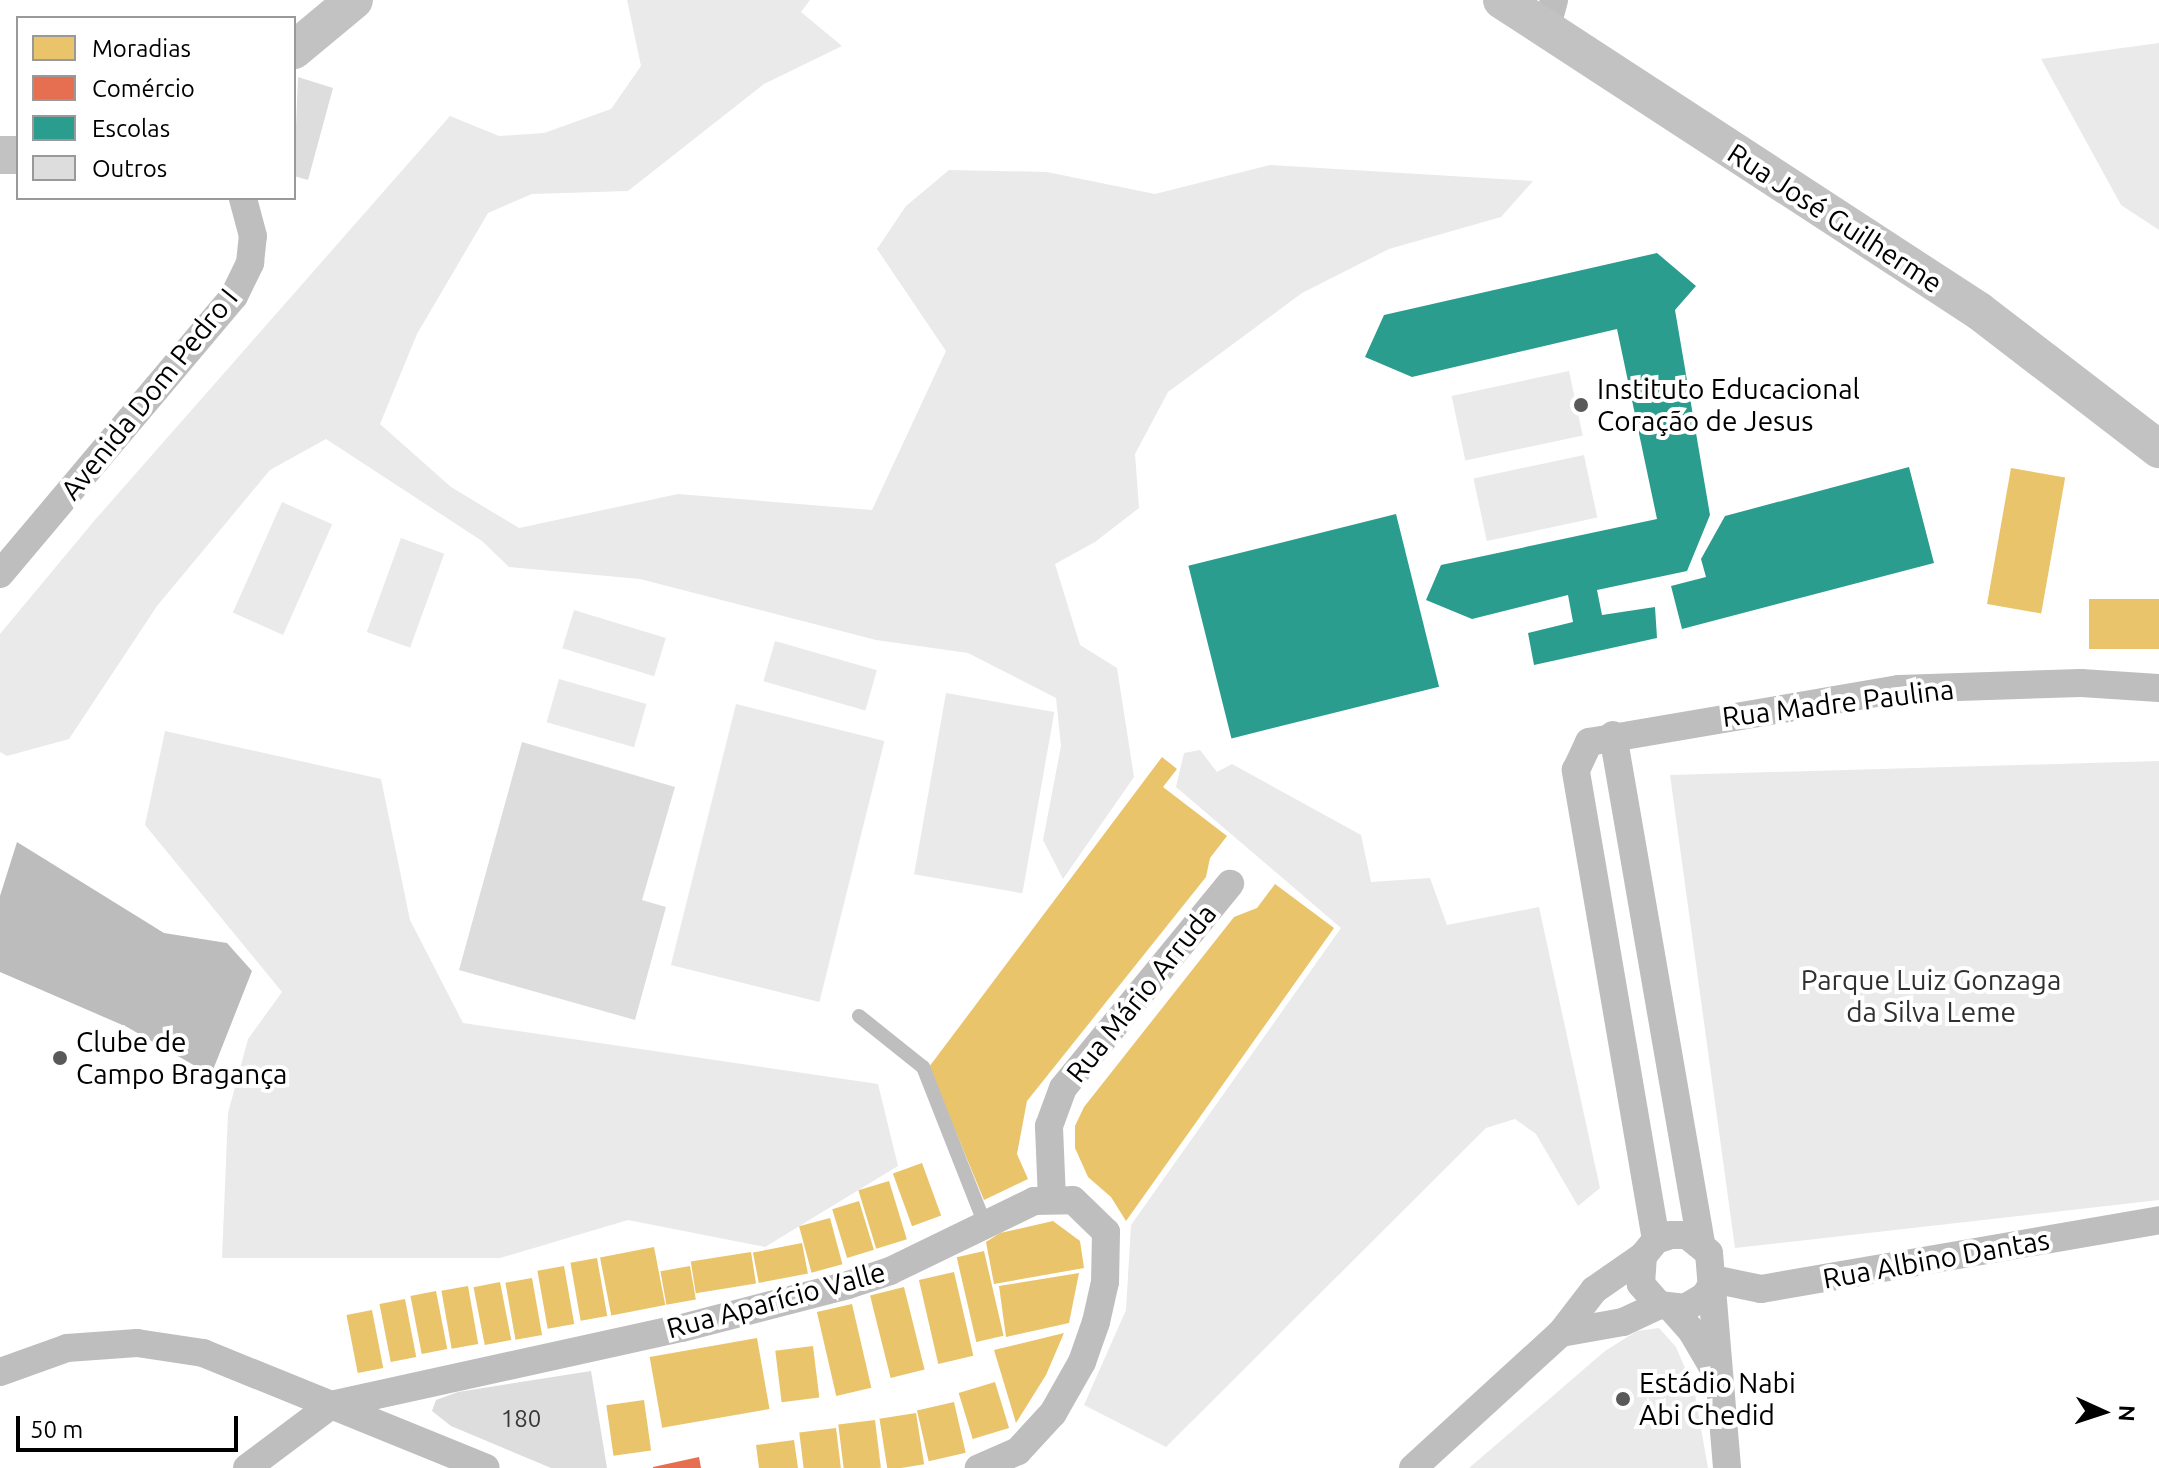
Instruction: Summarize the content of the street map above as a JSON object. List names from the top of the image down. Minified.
{"streets":{"street":["Rua José Guilherme","Avenida Dom Pedro I","Rua Madre Paulina","Rua Mário Arruda","Rua Albino Dantas","Rua Aparício Valle"]},"crossings":[["Rua Madre Paulina","Rua Albino Dantas"],["Rua Mário Arruda","Rua Aparício Valle"]],"parks":["Parque Luiz Gonzaga da Silva Leme"],"places":["Instituto Educacional Coração de Jesus","Clube de Campo Bragança","Estádio Nabi Abi Chedid"],"house_numbers":["180"],"legend":["Moradias","Comércio","Escolas","Outros"],"scale_bar":"50 m","north":"right"}
